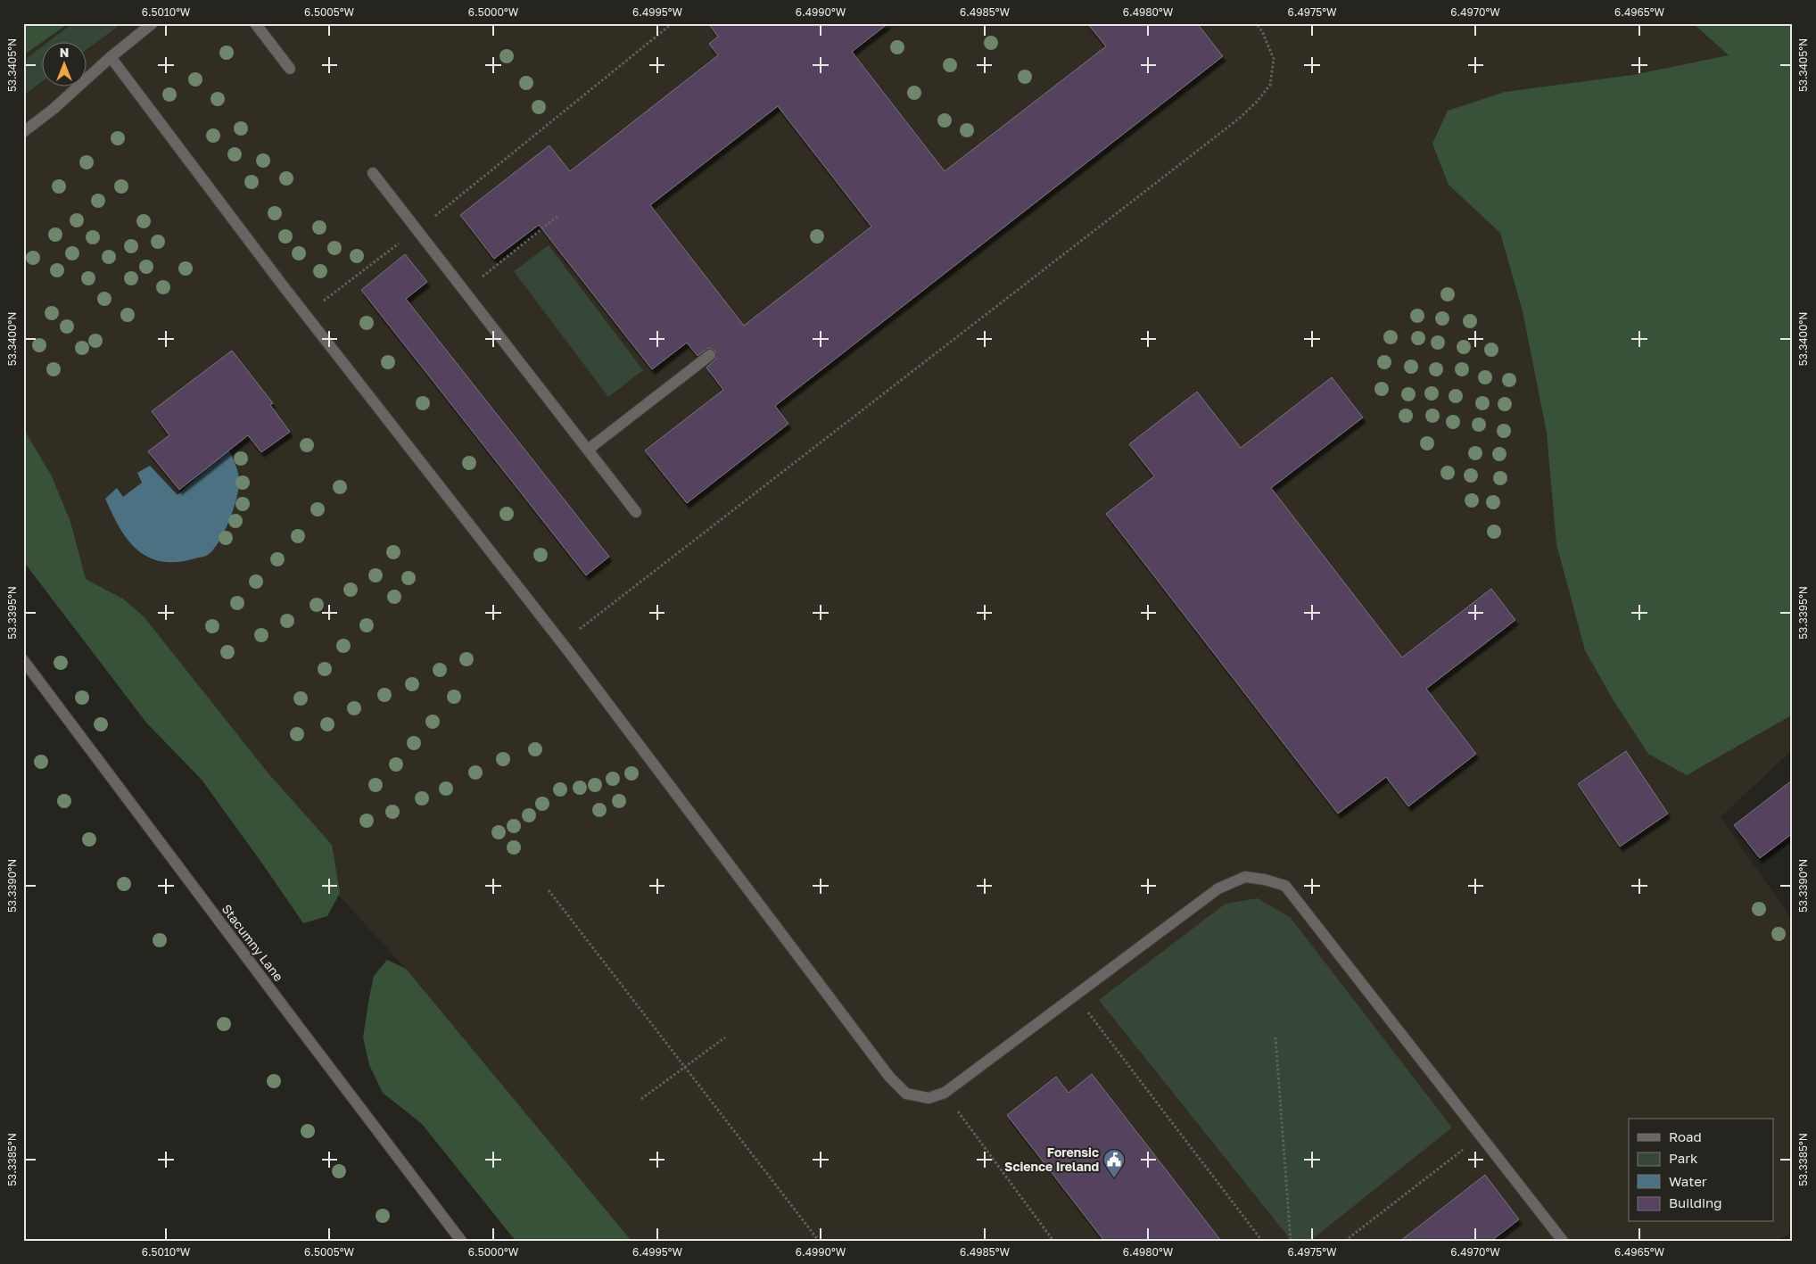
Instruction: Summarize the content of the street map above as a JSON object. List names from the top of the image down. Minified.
{"streets":{"street":["Stacumny Lane"]},"places":{"public building":["Forensic Science Ireland"]},"legend":["Road","Park","Water","Building"],"north":"top","coordinates":["6.5010°W","6.5005°W","6.5000°W","6.4995°W","6.4990°W","6.4985°W","6.4980°W","6.4975°W","6.4970°W","6.4965°W","53.3405°N","53.3400°N","53.3395°N","53.3390°N","53.3385°N"]}
